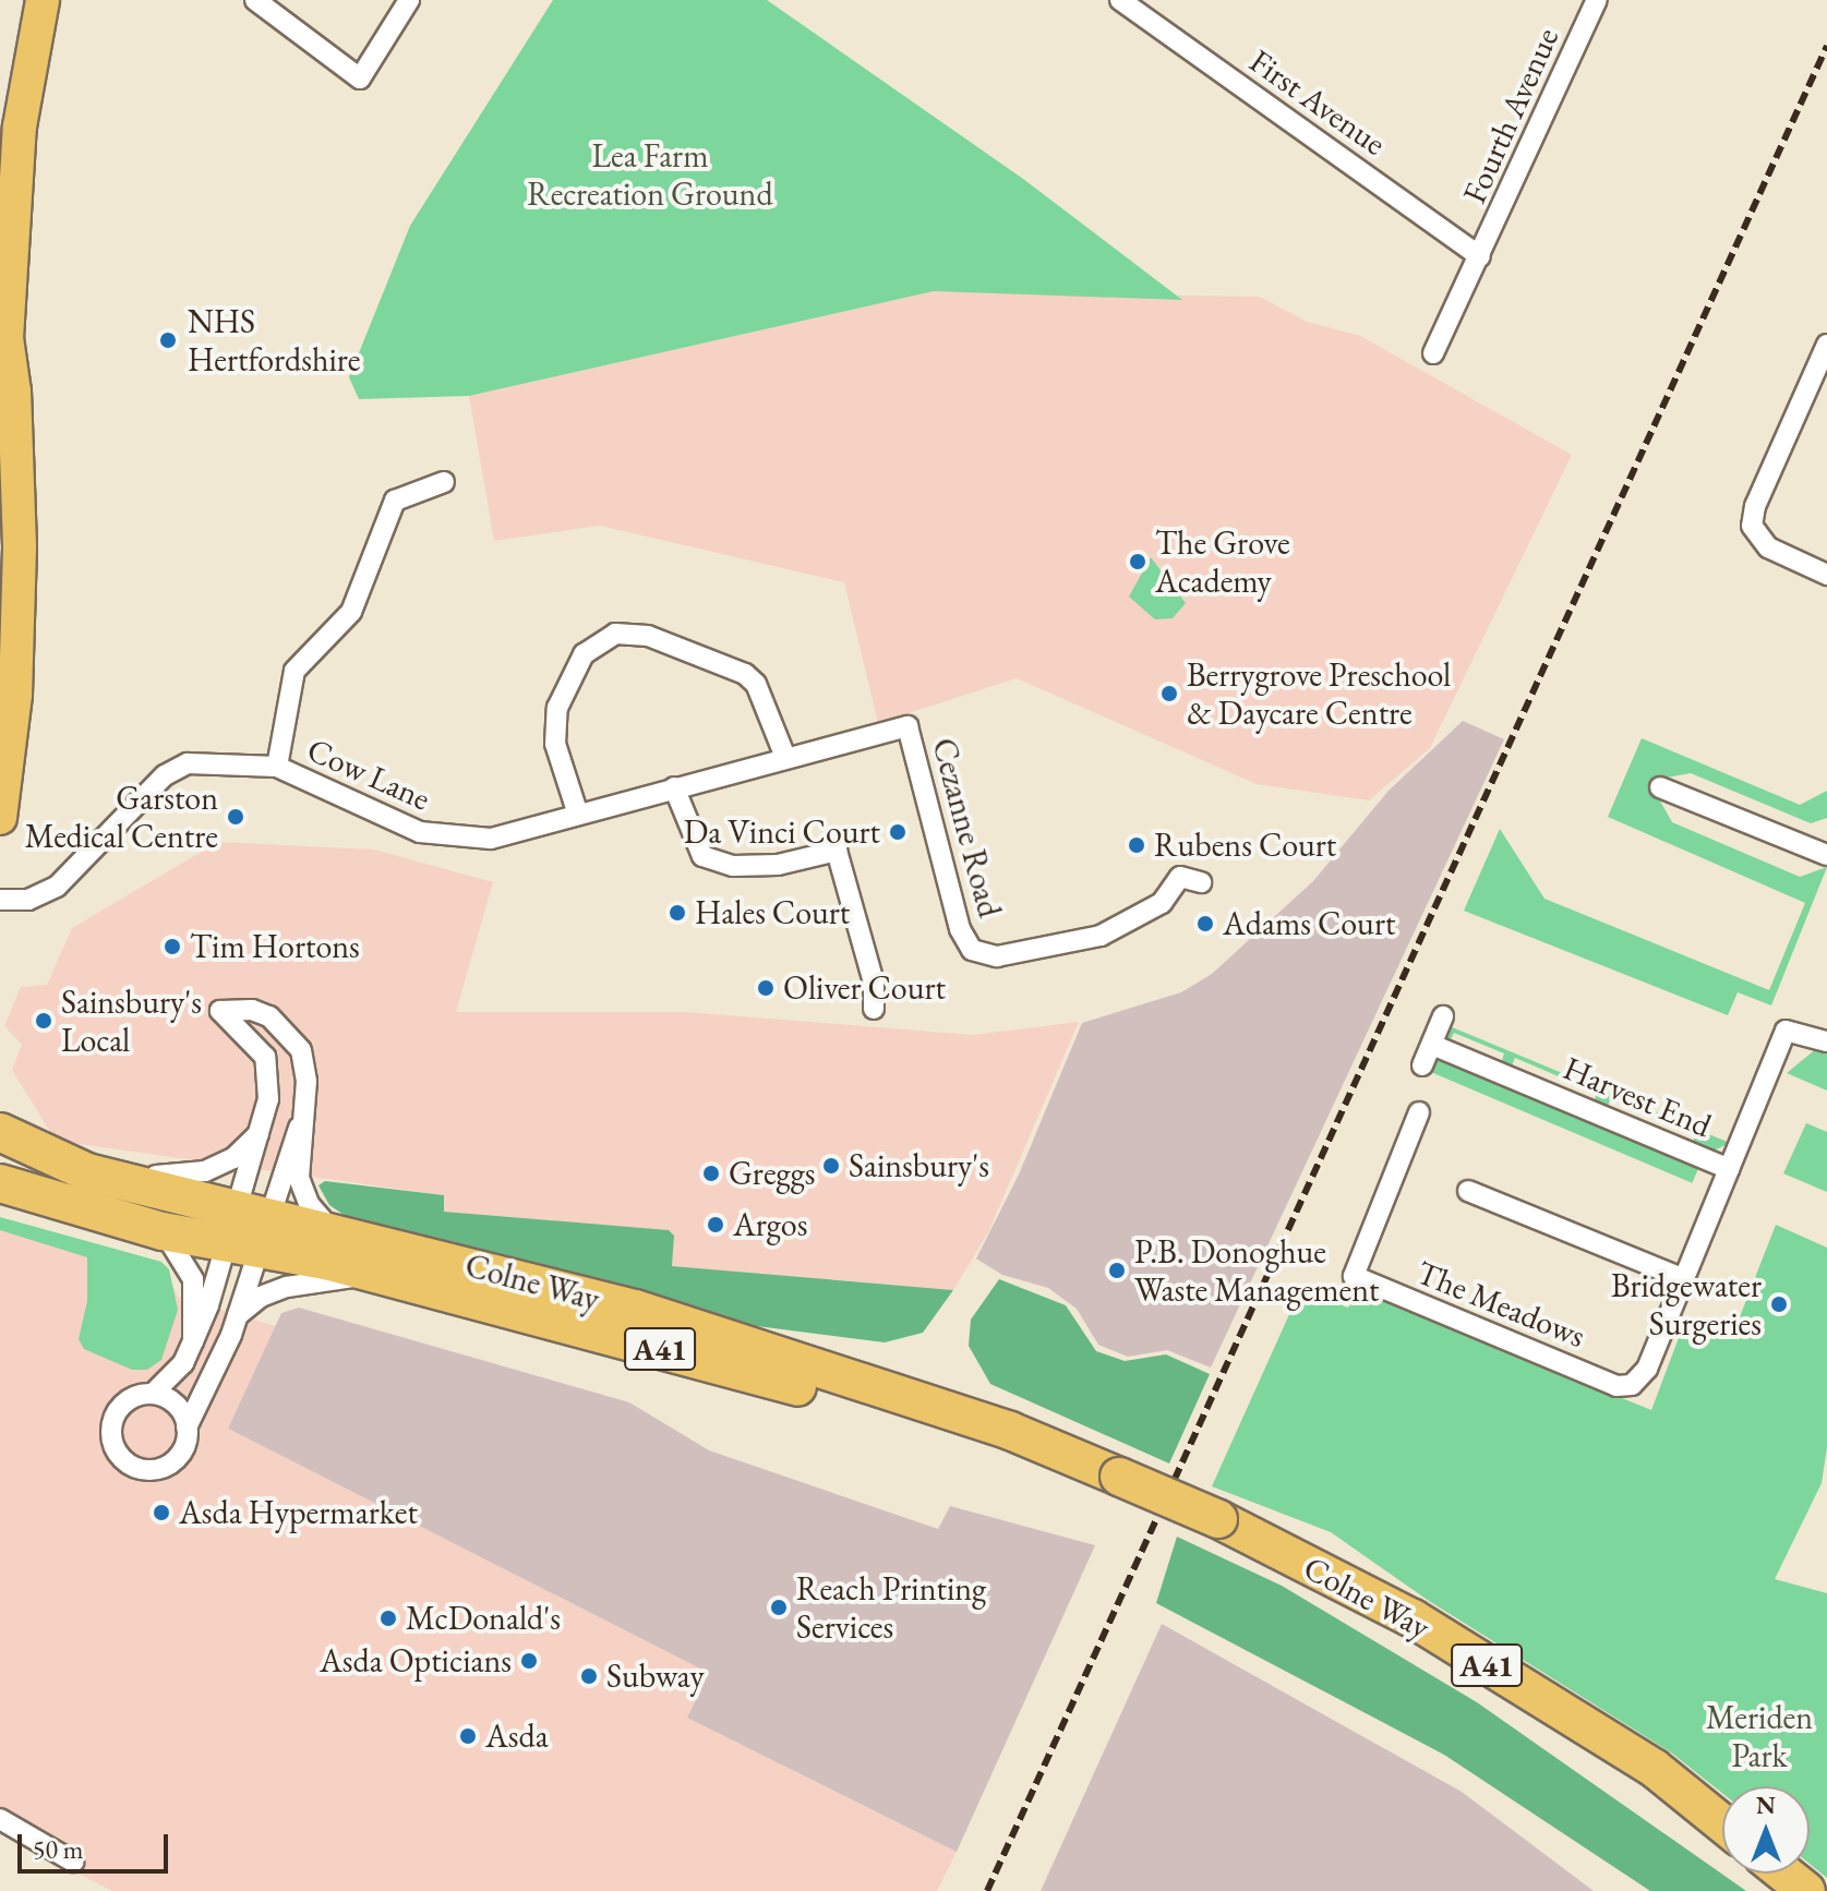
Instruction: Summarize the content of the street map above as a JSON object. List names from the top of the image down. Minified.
{"streets":{"highway":["Colne Way","A41"],"street":["First Avenue","Fourth Avenue","Cow Lane","Cezanne Road","Harvest End","The Meadows"]},"crossings":[["First Avenue","Fourth Avenue"],["Cow Lane","Cezanne Road"],["Harvest End","The Meadows"]],"parks":["Lea Farm Recreation Ground","Meriden Park"],"places":["NHS Hertfordshire","The Grove Academy","Berrygrove Preschool & Daycare Centre","Garston Medical Centre","Da Vinci Court","Rubens Court","Hales Court","Adams Court","Tim Hortons","Oliver Court","Sainsbury's Local","Sainsbury's","Greggs","Argos","P.B. Donoghue Waste Management","Bridgewater Surgeries","Asda Hypermarket","Reach Printing Services","McDonald's","Asda Opticians","Subway","Asda"],"scale_bar":"50 m","north":"top"}
